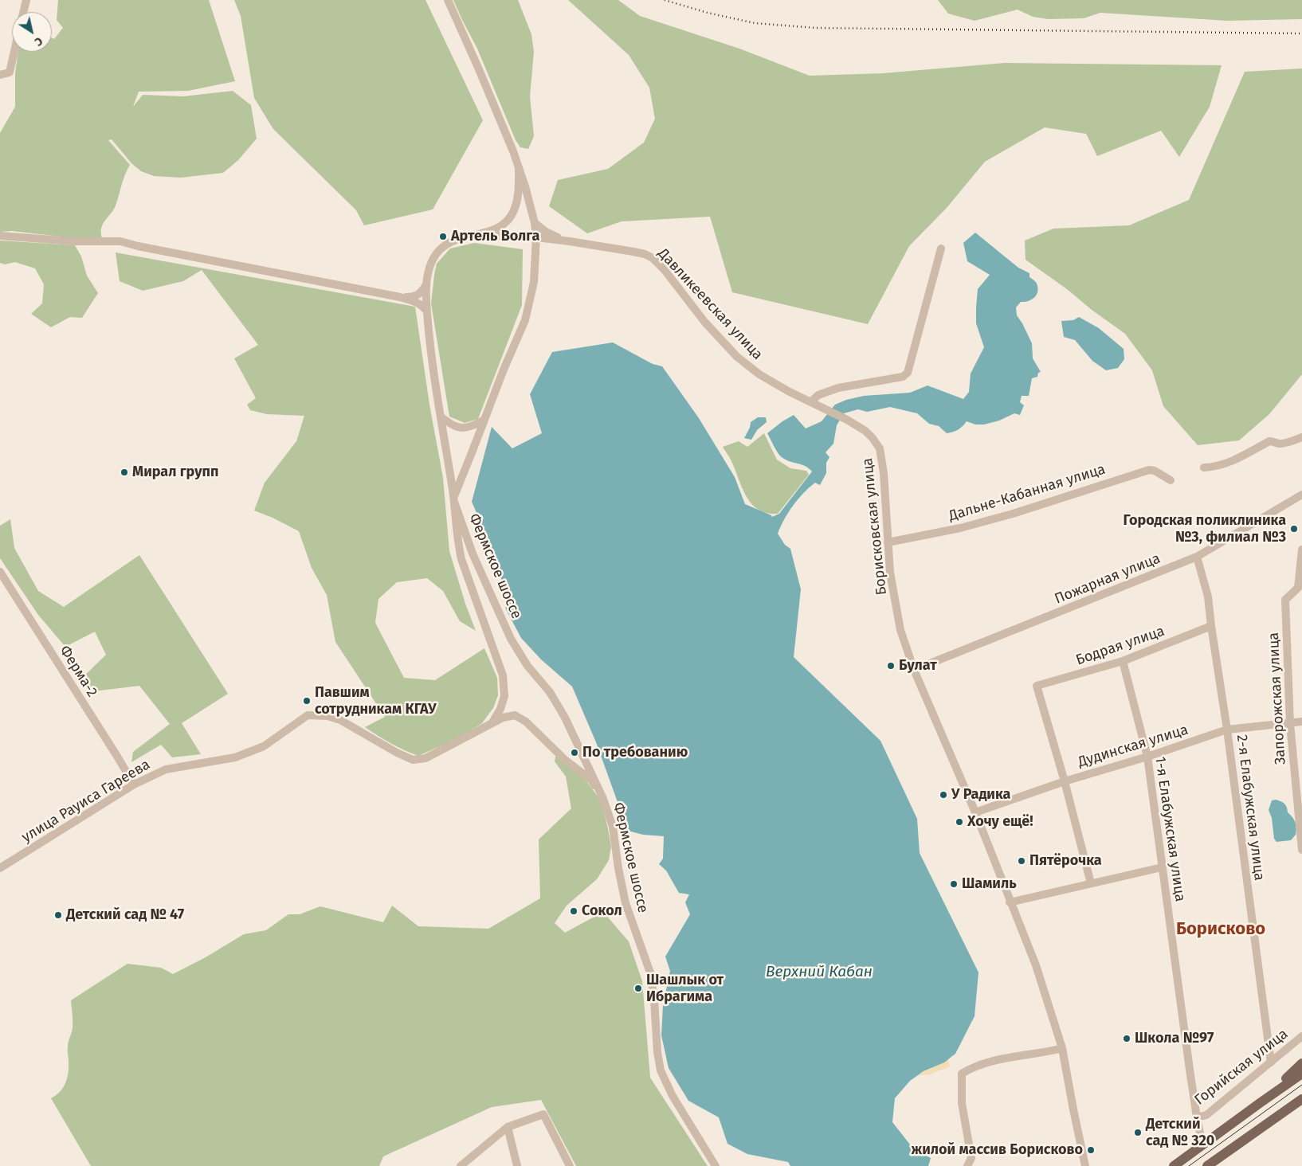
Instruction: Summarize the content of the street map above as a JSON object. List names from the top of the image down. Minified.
{"streets":{"street":["Давликеевская улица","Дальне-Кабанная улица","Борисковская улица","Фермское шоссе","Пожарная улица","Бодрая улица","Ферма-2","Запорожская улица","Дудинская улица","улица Рауиса Гареева","2-я Елабужская улица","1-я Елабужская улица","Горийская улица"]},"crossings":[["Давликеевская улица","Борисковская улица"],["Давликеевская улица","Фермское шоссе"],["Дальне-Кабанная улица","Борисковская улица"],["Борисковская улица","Пожарная улица"],["Борисковская улица","Дудинская улица"],["Фермское шоссе","улица Рауиса Гареева"],["Пожарная улица","2-я Елабужская улица"],["Бодрая улица","Дудинская улица"],["Бодрая улица","2-я Елабужская улица"],["Бодрая улица","1-я Елабужская улица"],["Ферма-2","улица Рауиса Гареева"],["Запорожская улица","Дудинская улица"],["Дудинская улица","2-я Елабужская улица"],["Дудинская улица","1-я Елабужская улица"],["2-я Елабужская улица","Горийская улица"],["1-я Елабужская улица","Горийская улица"]],"districts":["Борисково"],"water":["Верхний Кабан"],"places":["Артель Волга","Мирал групп","Городская поликлиника №3, филиал №3","Булат","Павшим сотрудникам КГАУ","По требованию","У Радика","Хочу ещё!","Пятёрочка","Шамиль","Сокол","Детский сад № 47","Шашлык от Ибрагима","Школа №97","Детский сад № 320","жилой массив Борисково"],"north":"bottom right"}
